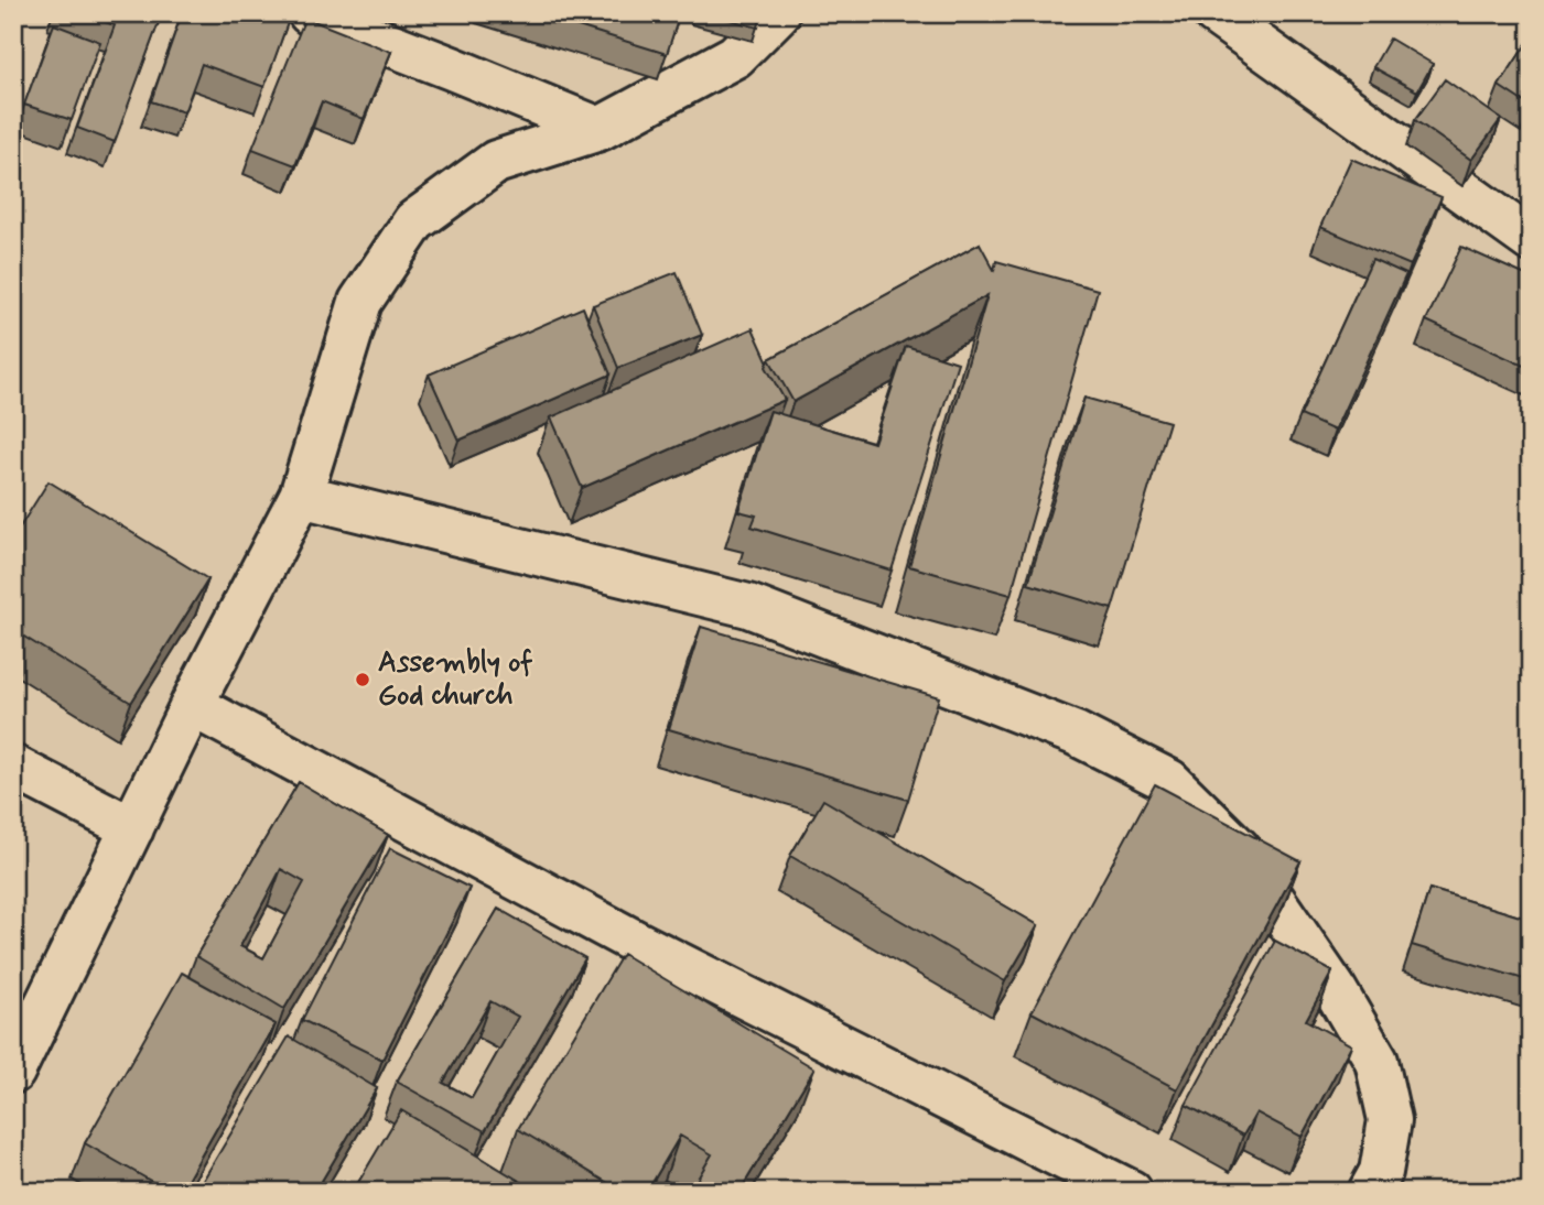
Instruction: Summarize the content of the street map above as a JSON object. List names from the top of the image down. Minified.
{"places":["Assembly of God church"]}
